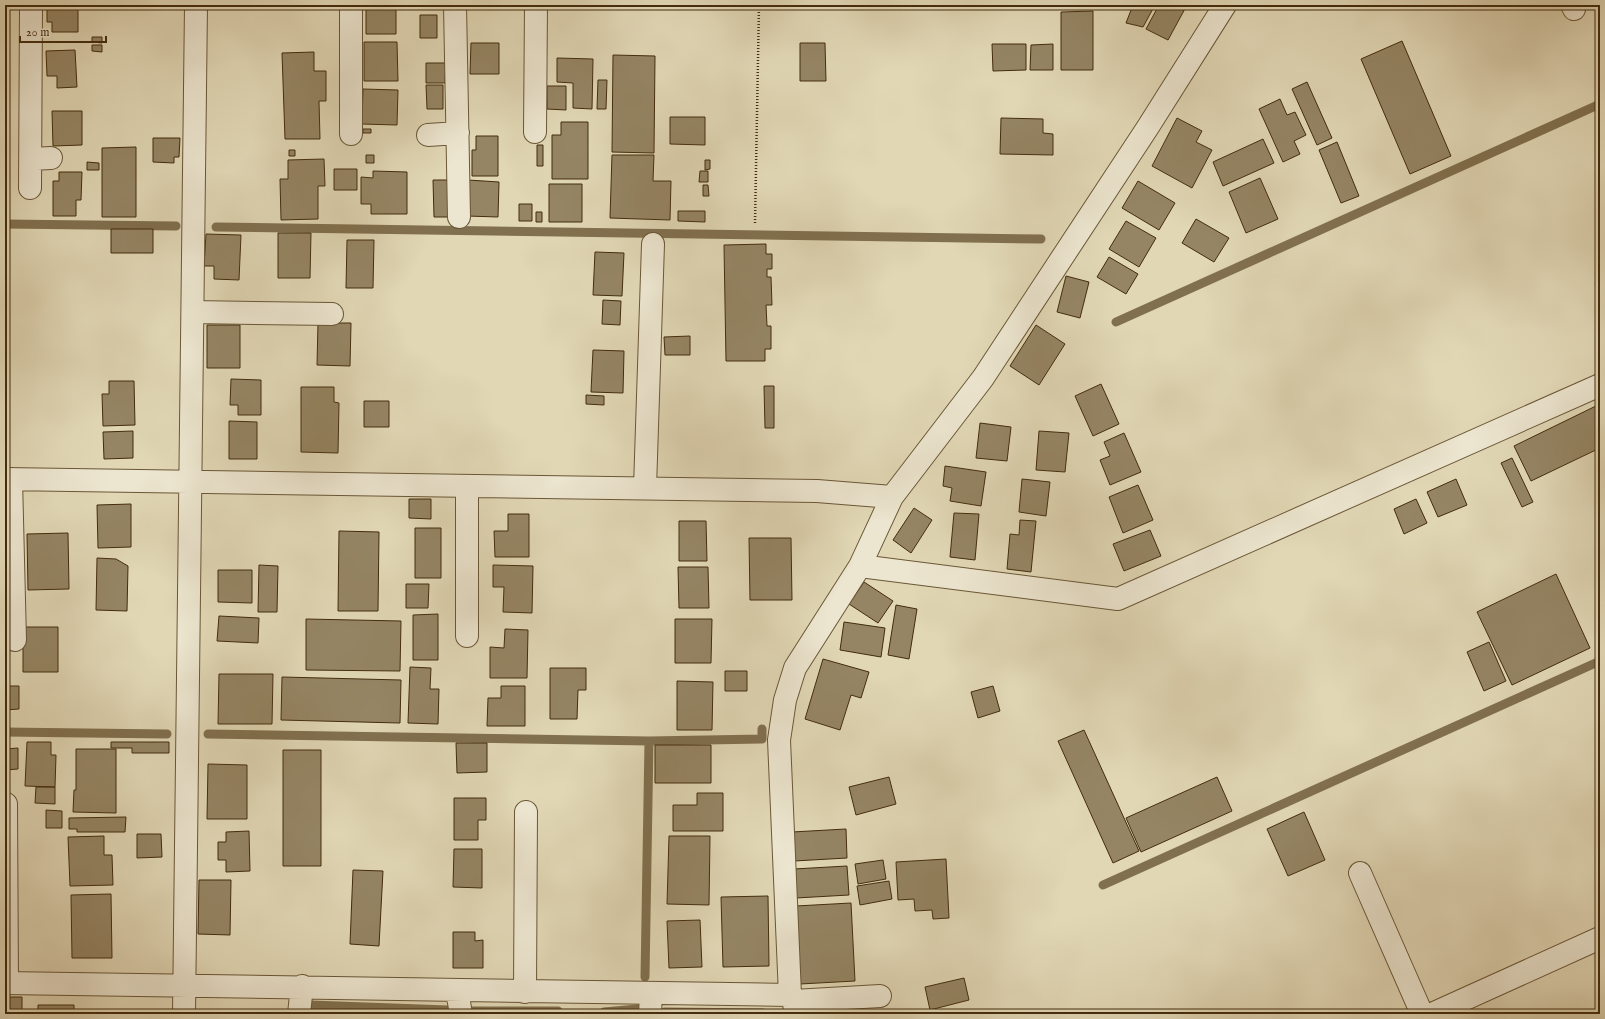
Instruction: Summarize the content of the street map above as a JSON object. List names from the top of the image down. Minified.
{"scale_bar":"20 m"}
